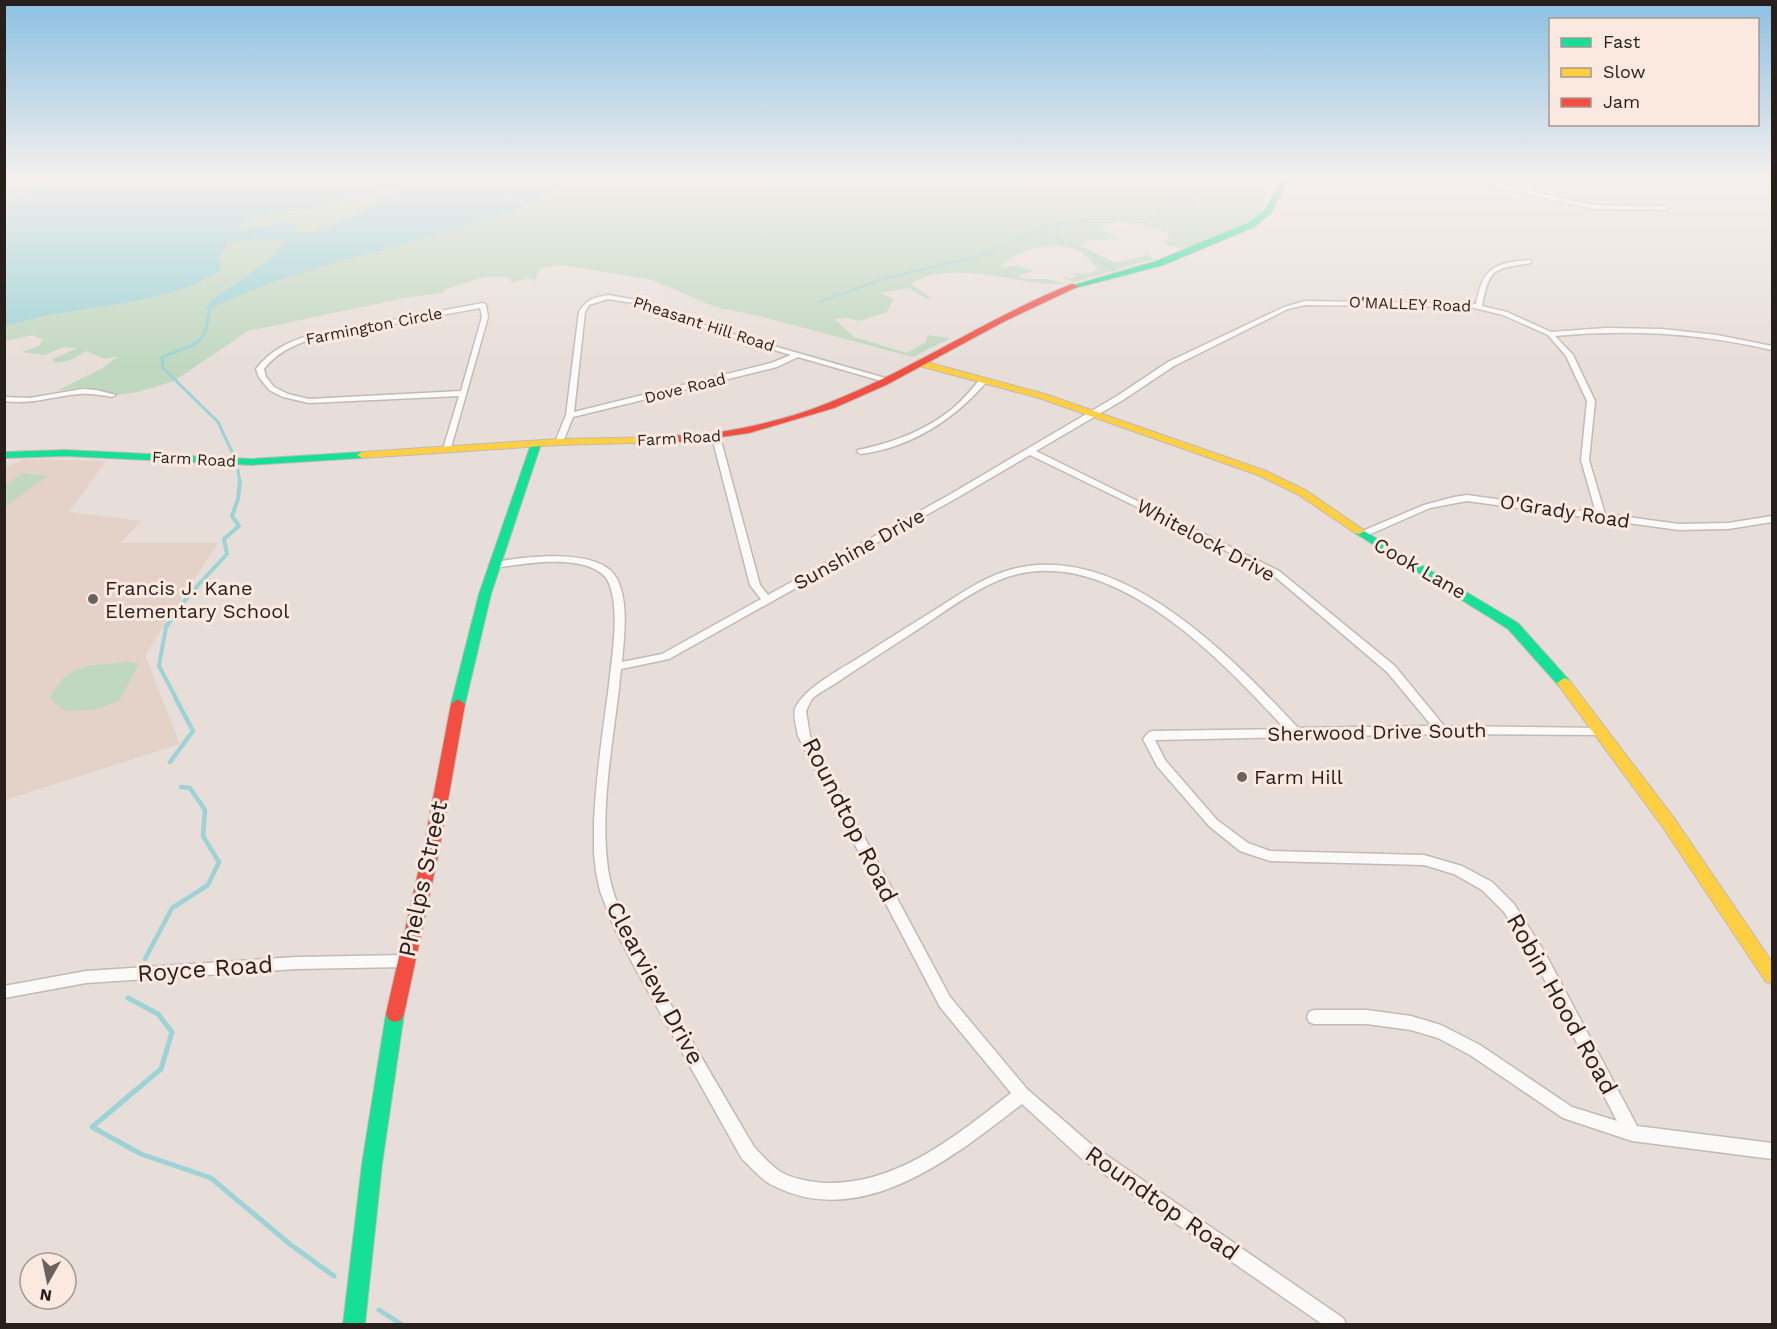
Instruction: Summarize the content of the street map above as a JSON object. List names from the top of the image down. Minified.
{"streets":{"street":["O'MALLEY Road","Pheasant Hill Road","Farmington Circle","Dove Road","Farm Road","O'Grady Road","Whitelock Drive","Sunshine Drive","Cook Lane","Sherwood Drive South","Roundtop Road","Phelps Street","Royce Road","Clearview Drive","Robin Hood Road"]},"crossings":[["O'MALLEY Road","O'Grady Road"],["O'MALLEY Road","Sunshine Drive"],["O'MALLEY Road","Cook Lane"],["Pheasant Hill Road","Dove Road"],["Pheasant Hill Road","Farm Road"],["Farmington Circle","Farm Road"],["Farm Road","Cook Lane"],["Farm Road","Phelps Street"],["O'Grady Road","Cook Lane"],["Whitelock Drive","Sunshine Drive"],["Whitelock Drive","Sherwood Drive South"],["Sunshine Drive","Cook Lane"],["Sunshine Drive","Clearview Drive"],["Cook Lane","Sherwood Drive South"],["Sherwood Drive South","Roundtop Road"],["Sherwood Drive South","Robin Hood Road"],["Roundtop Road","Clearview Drive"],["Phelps Street","Royce Road"],["Phelps Street","Clearview Drive"]],"places":["Francis J. Kane Elementary School","Farm Hill"],"legend":["Fast","Slow","Jam"],"north":"bottom"}
